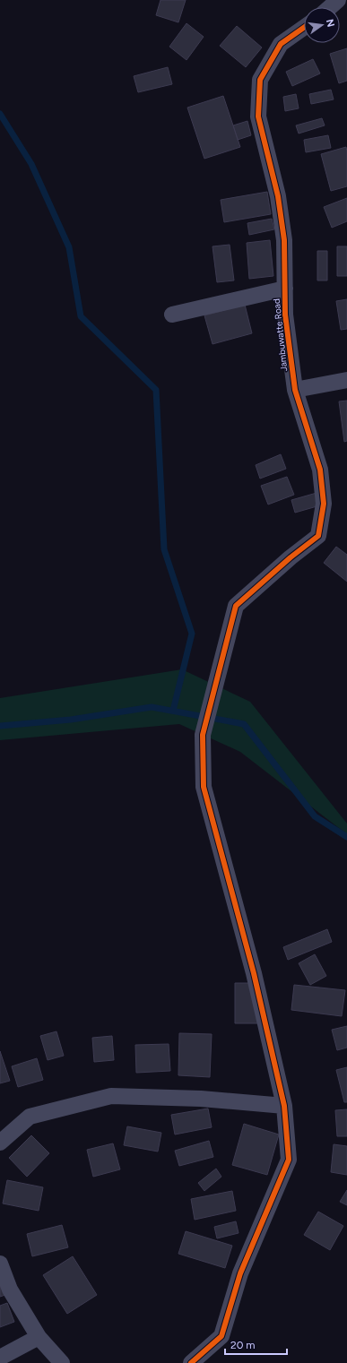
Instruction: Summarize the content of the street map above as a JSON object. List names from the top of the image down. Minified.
{"streets":{"street":["Jambuwatte Road"]},"scale_bar":"20 m","north":"right"}
